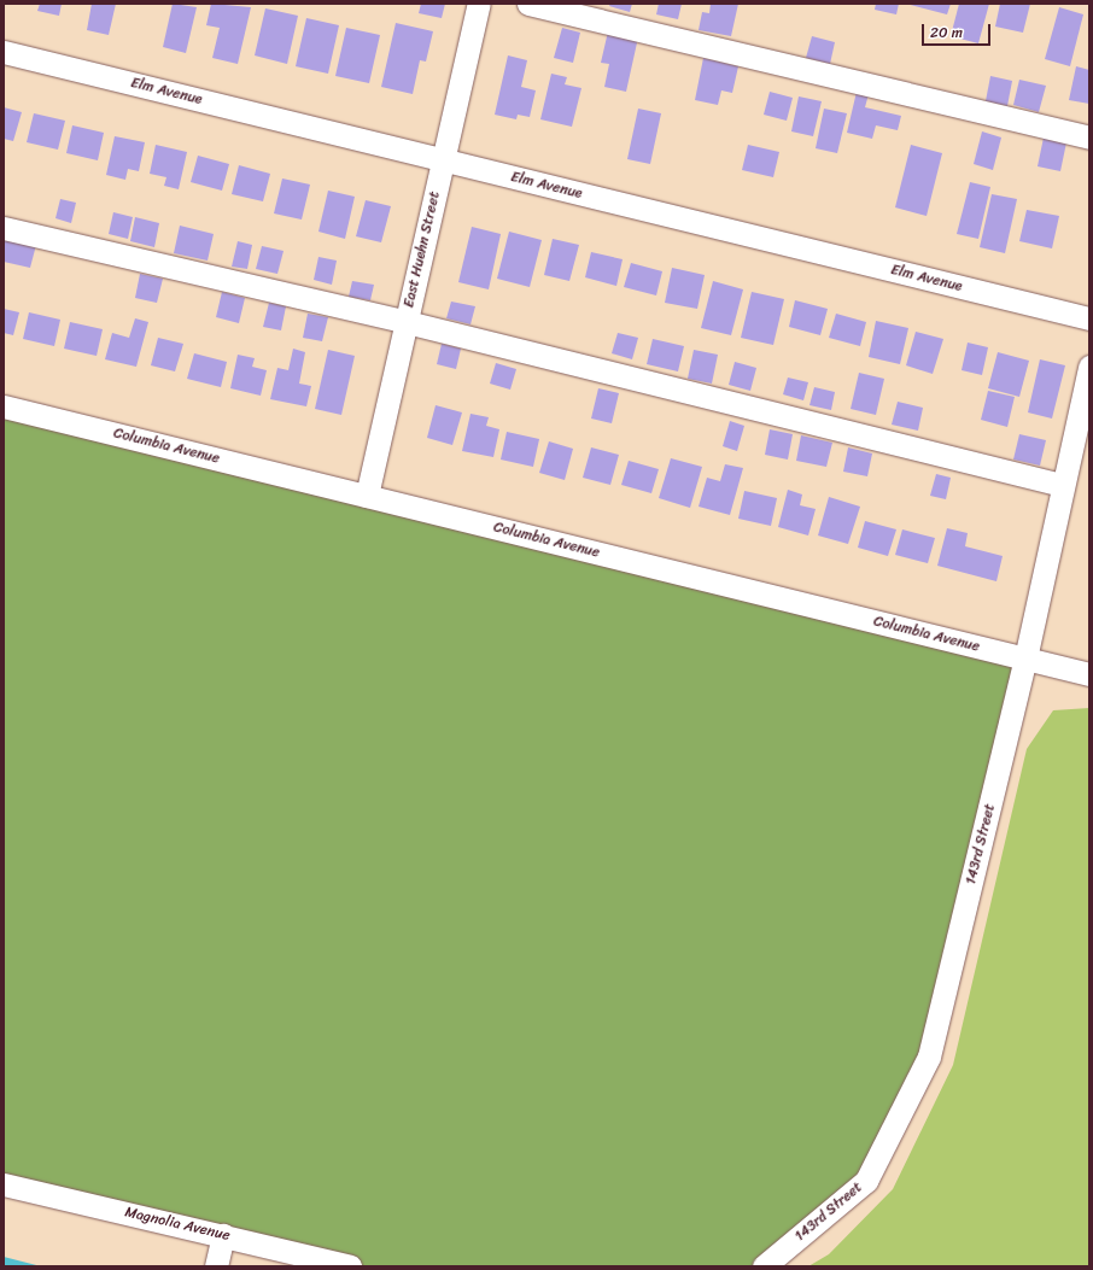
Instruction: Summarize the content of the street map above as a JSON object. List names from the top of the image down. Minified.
{"streets":{"street":["Elm Avenue","East Huehn Street","Columbia Avenue","143rd Street","Magnolia Avenue"]},"crossings":[["Elm Avenue","East Huehn Street"],["East Huehn Street","Columbia Avenue"],["Columbia Avenue","143rd Street"]],"scale_bar":"20 m"}
